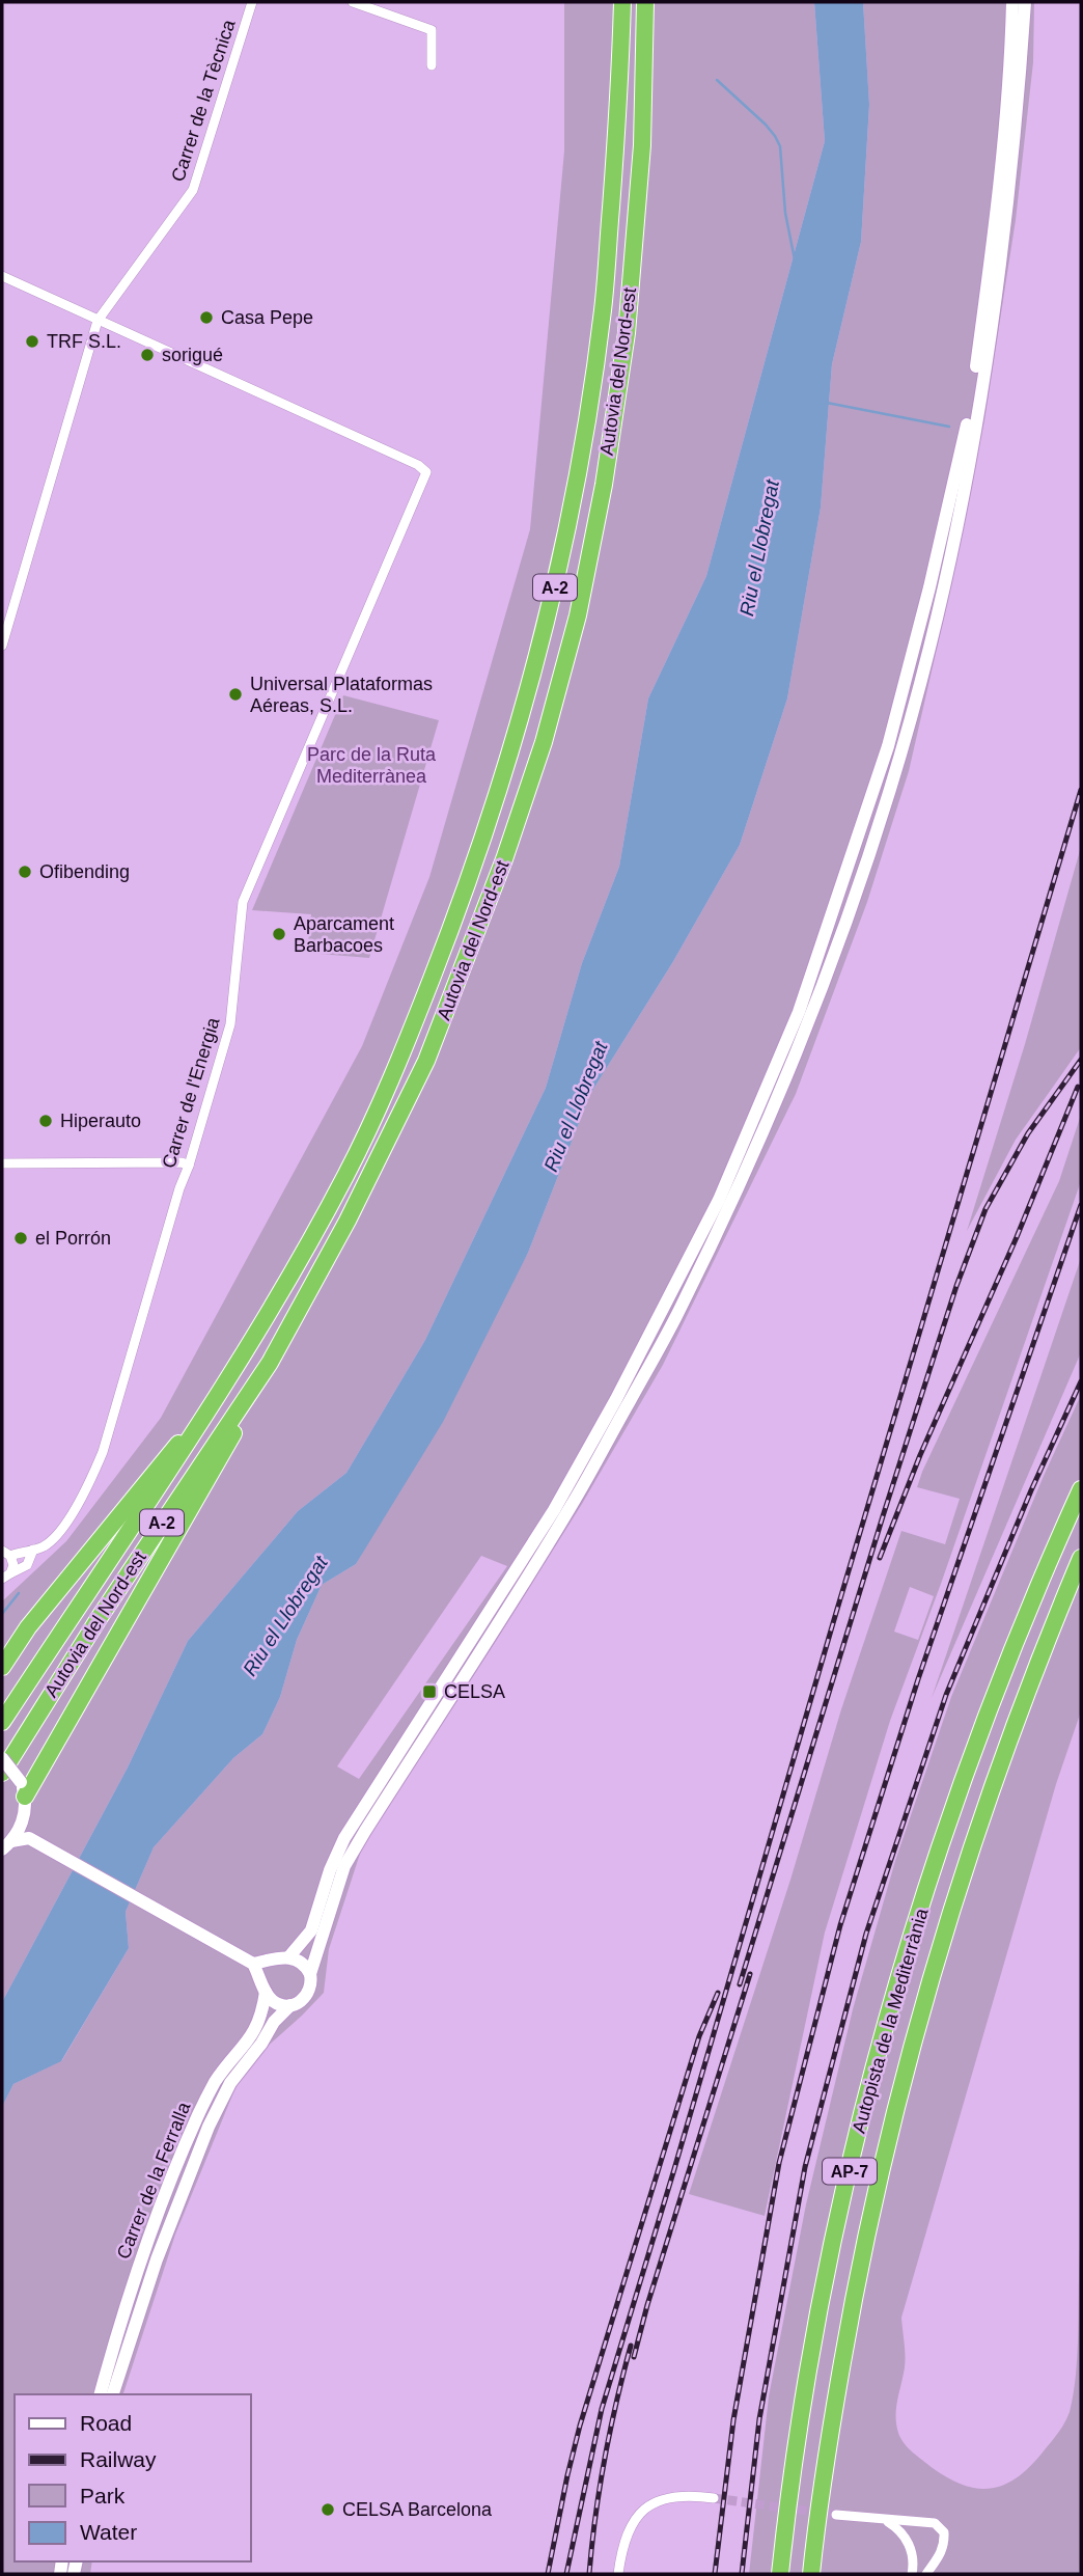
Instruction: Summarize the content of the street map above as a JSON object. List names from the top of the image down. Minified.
{"streets":{"highway":["Autovia del Nord-est","A-2","Autopista de la Mediterrània","AP-7"],"street":["Carrer de la Tècnica","Carrer de l'Energia","Carrer de la Ferralla"]},"crossings":[["Carrer de la Tècnica","Carrer de l'Energia"]],"water":["Riu el Llobregat"],"parks":["Parc de la Ruta Mediterrànea"],"places":{"other":["Casa Pepe","TRF S.L.","sorigué","Universal Plataformas Aéreas, S.L.","Ofibending","Aparcament Barbacoes","Hiperauto","el Porrón","CELSA Barcelona"],"transit":["CELSA"]},"legend":["Road","Railway","Park","Water"]}
